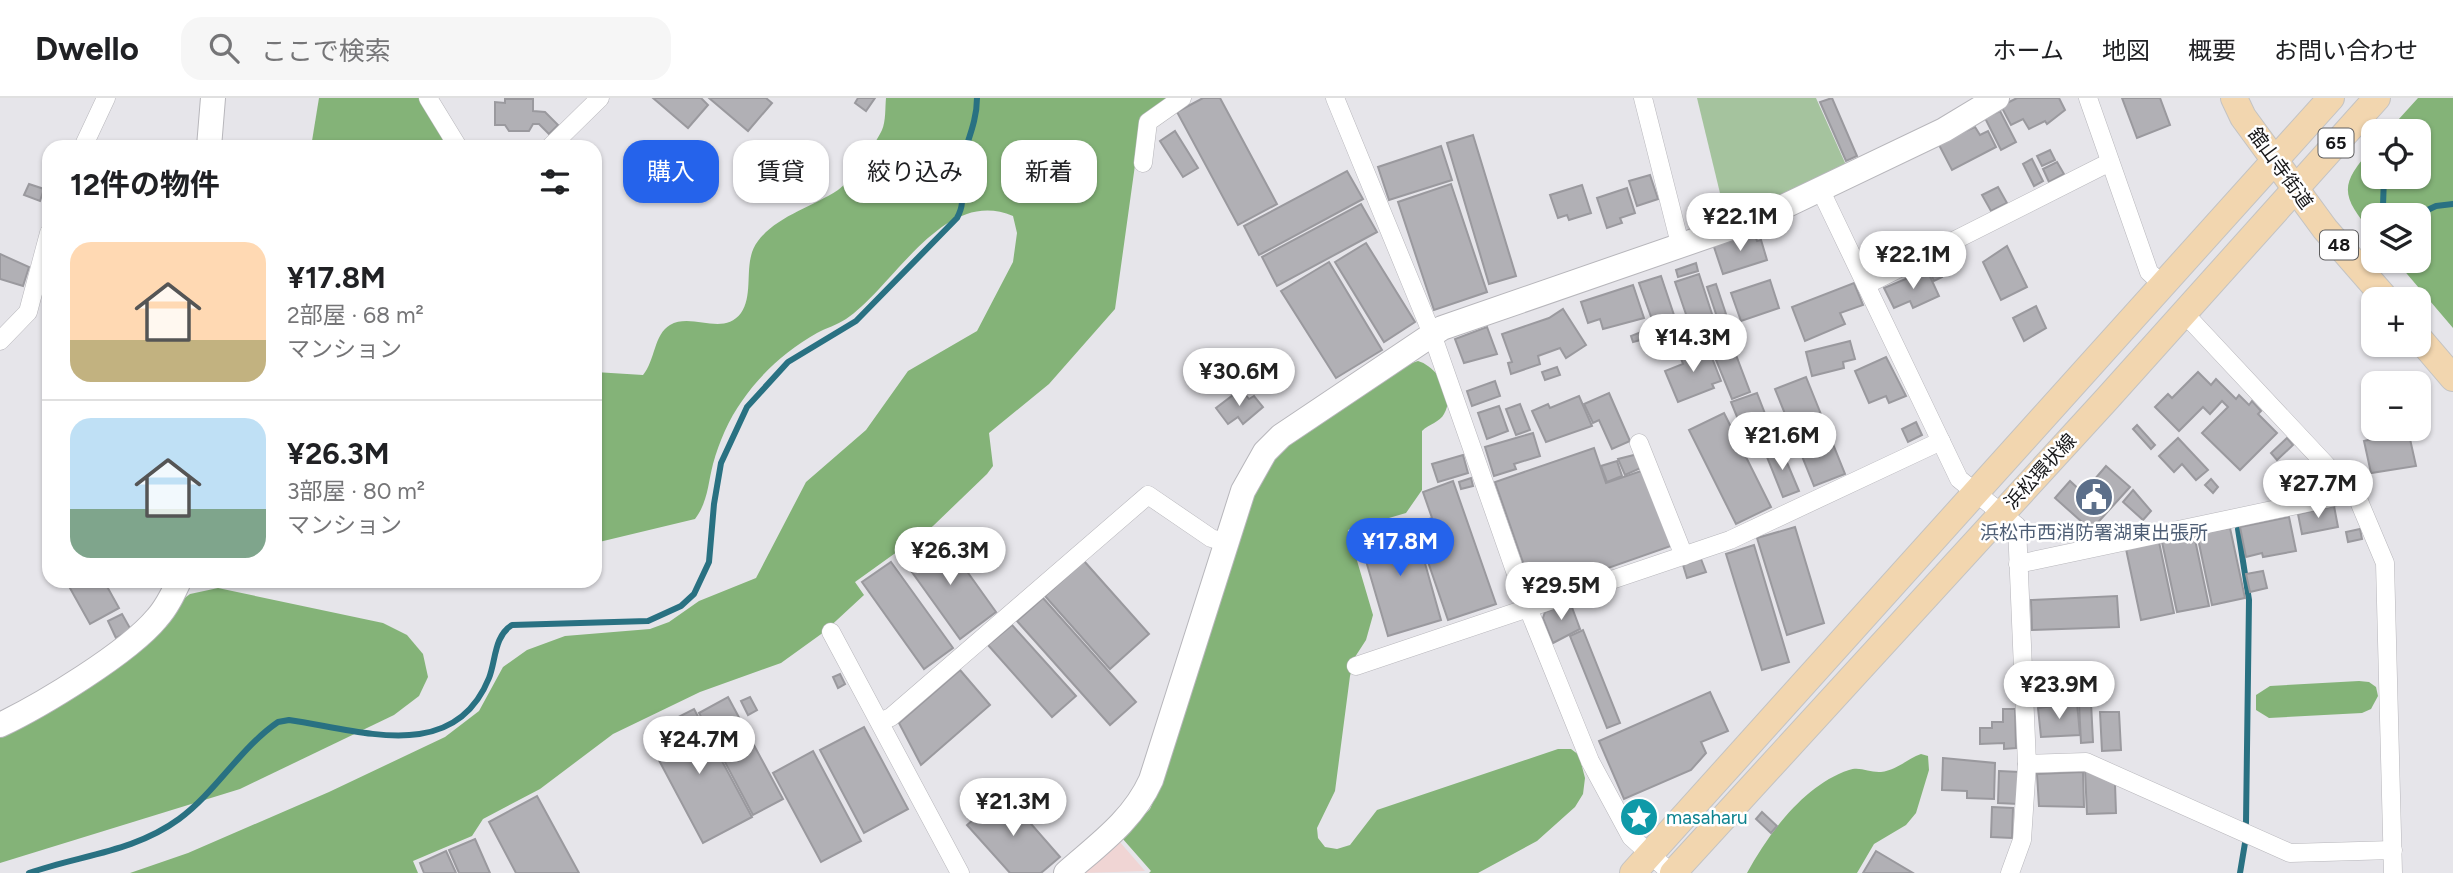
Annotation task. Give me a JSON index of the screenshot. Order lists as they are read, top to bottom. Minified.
{"streets":{"main road":["65","舘山寺街道","48","浜松環状線"]},"crossings":[["舘山寺街道","浜松環状線"]],"places":{"public building":["浜松市西消防署湖東出張所"],"place":["masaharu"]},"page":{"header":"Dwello","search":"ここで検索","nav":["ホーム","地図","概要","お問い合わせ"],"map_buttons":["+","−"],"chip":["購入","賃貸","絞り込み","新着"],"heading":"12件の物件","price":["¥22.1M","¥22.1M","¥14.3M","¥30.6M","¥21.6M","¥27.7M","¥17.8M","¥26.3M","¥29.5M","¥23.9M","¥24.7M","¥21.3M"],"list":[{"name":"¥17.8M","note":"2部屋 · 68 m² · マンション"},{"name":"¥26.3M","note":"3部屋 · 80 m² · マンション"}]}}
